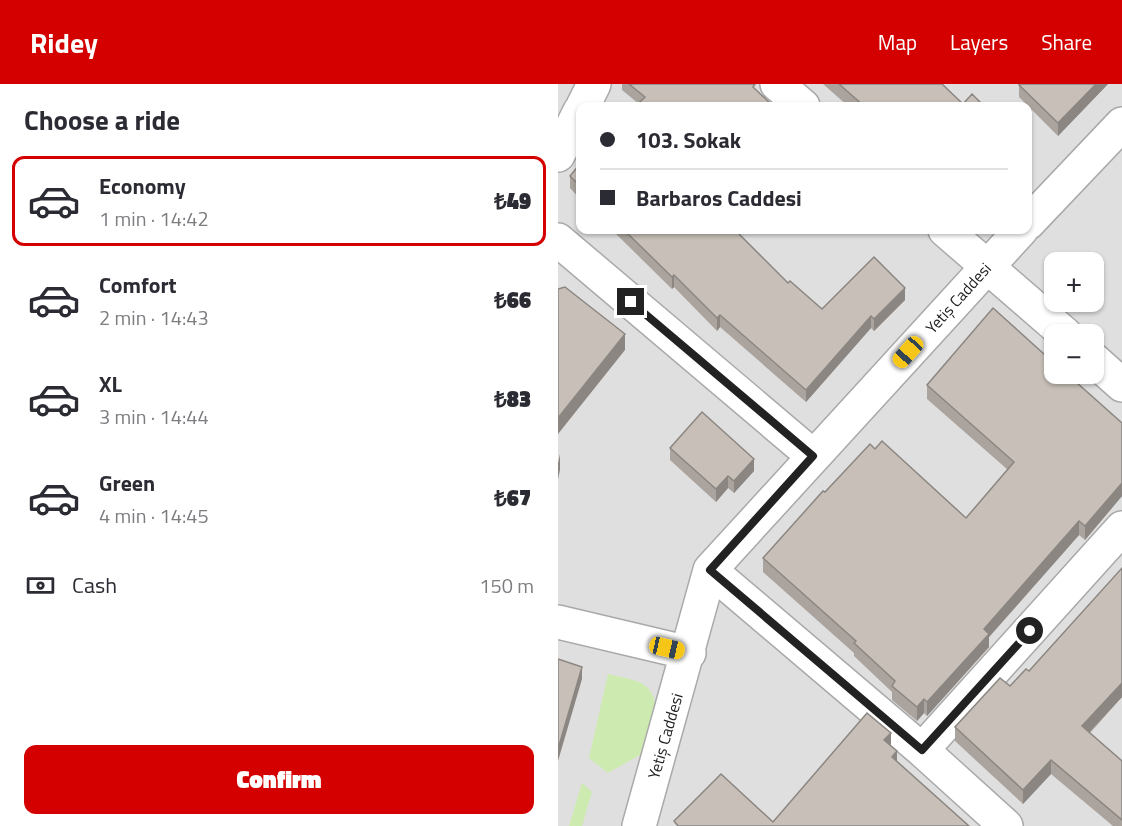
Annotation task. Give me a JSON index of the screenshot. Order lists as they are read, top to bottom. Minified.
{"streets":{"street":["Yetiş Caddesi"]},"page":{"header":"Ridey","nav":["Map","Layers","Share"],"heading":"Choose a ride","banner":["103. Sokak","Barbaros Caddesi"],"list":[{"name":"Economy","note":"1 min · 14:42","value":"₺49"},{"name":"Comfort","note":"2 min · 14:43","value":"₺66"},{"name":"XL","note":"3 min · 14:44","value":"₺83"},{"name":"Green","note":"4 min · 14:45","value":"₺67"}],"map_buttons":["+","−"],"pay":["Cash","150 m"],"buttons":"Confirm"}}
